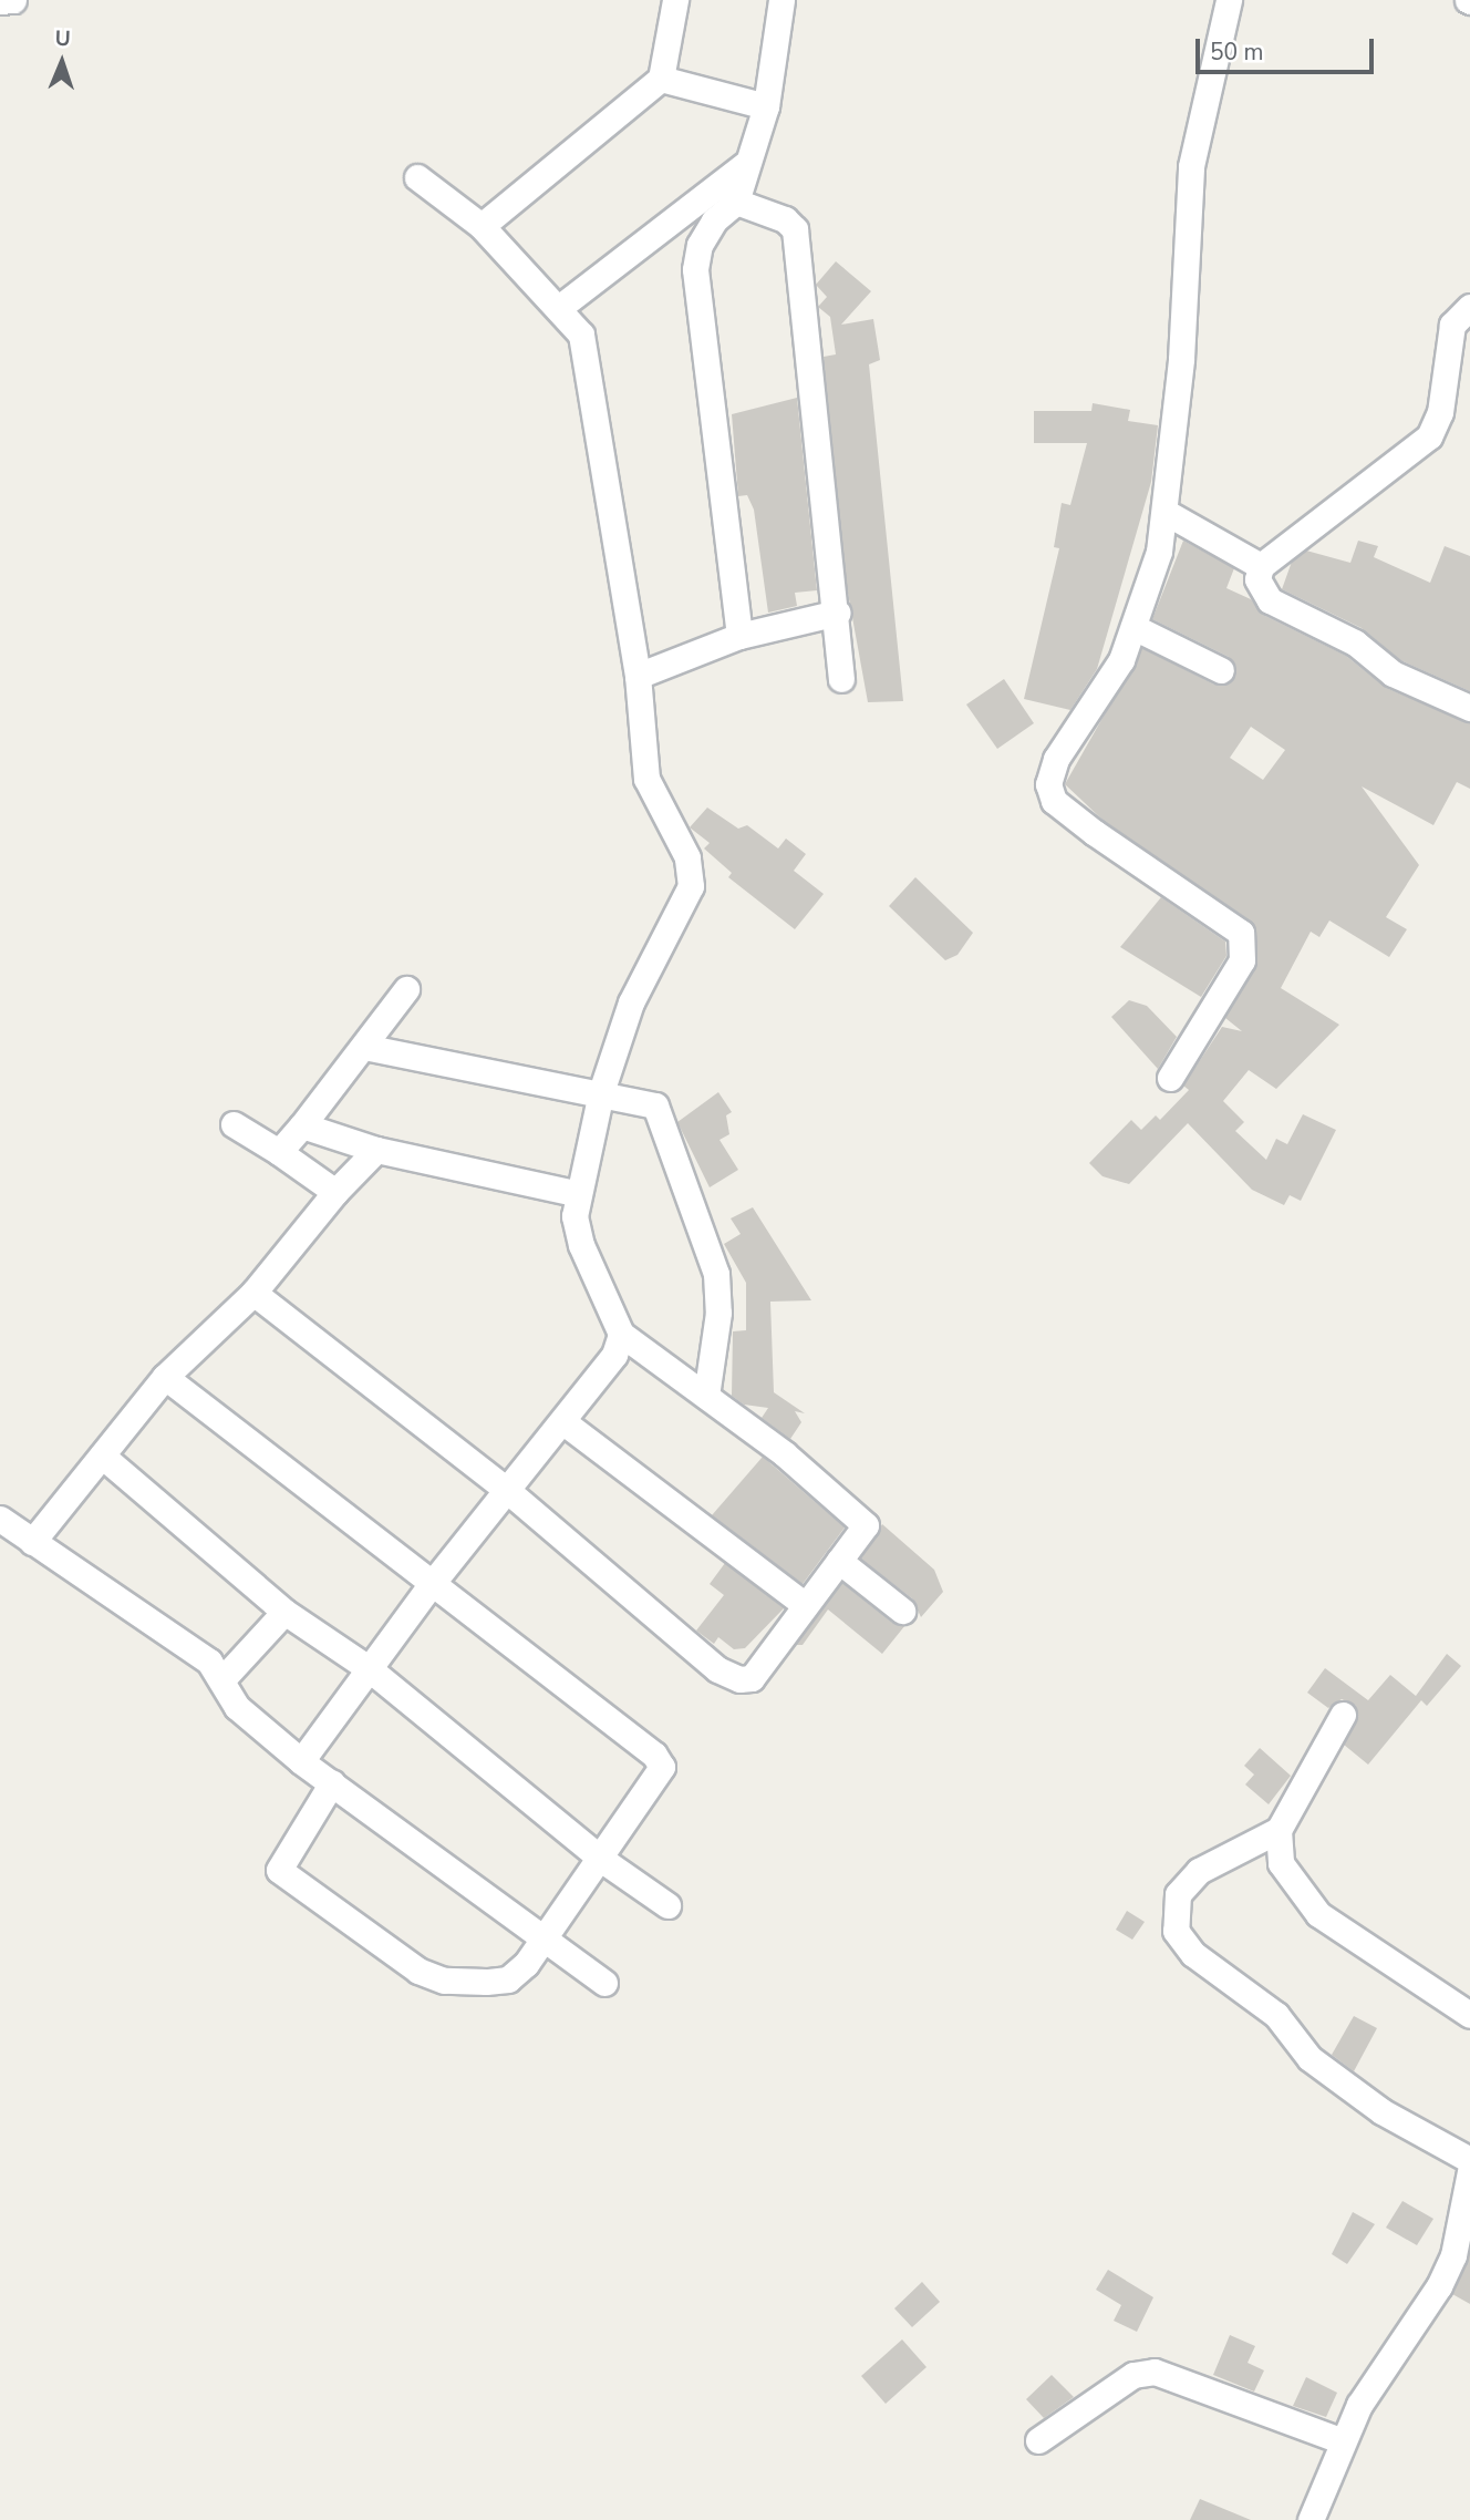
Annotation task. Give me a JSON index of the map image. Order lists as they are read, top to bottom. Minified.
{"scale_bar":"50 m","north":"top"}
